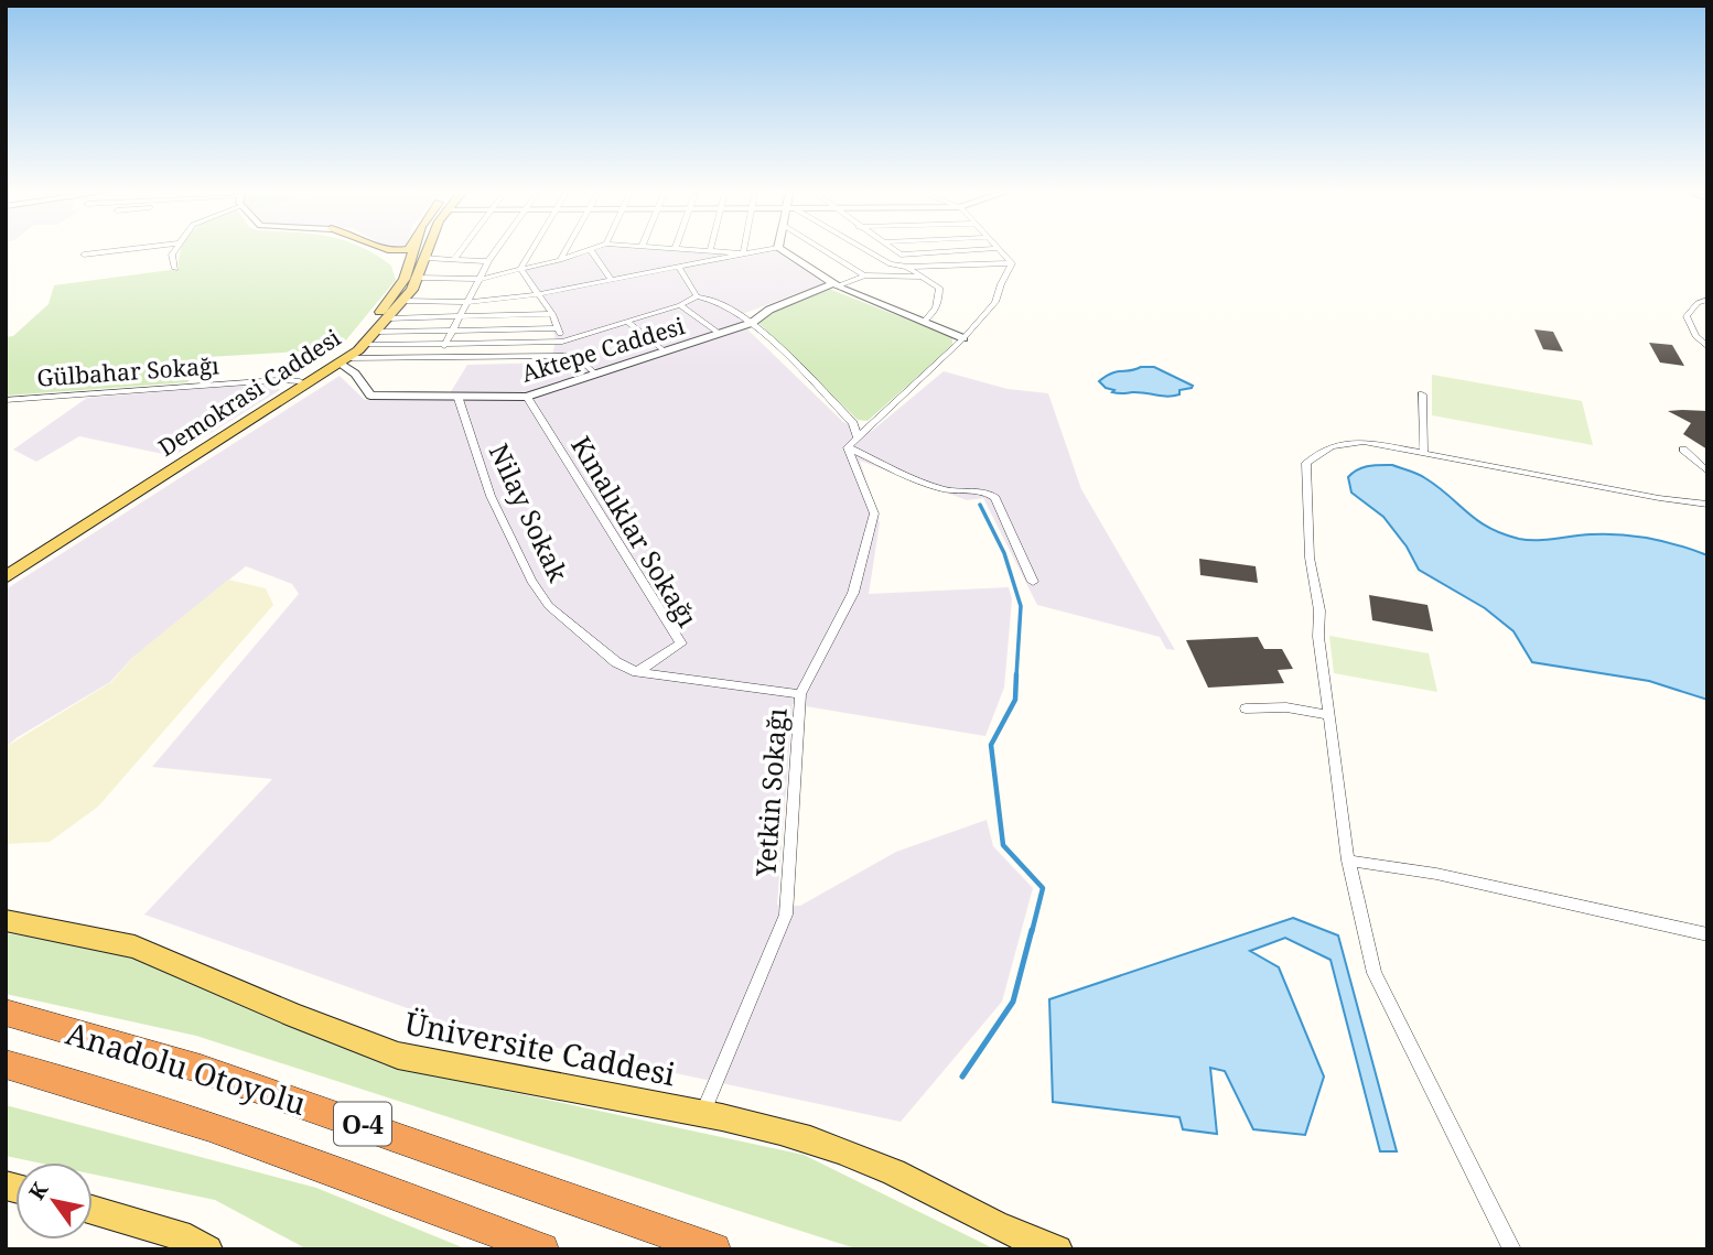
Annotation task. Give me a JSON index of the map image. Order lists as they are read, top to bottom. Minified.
{"streets":{"highway":["Anadolu Otoyolu","O-4"],"main road":["Demokrasi Caddesi","Üniversite Caddesi"],"street":["Aktepe Caddesi","Gülbahar Sokağı","Nilay Sokak","Kınalıklar Sokağı","Yetkin Sokağı"]},"crossings":[["Aktepe Caddesi","Demokrasi Caddesi"],["Aktepe Caddesi","Nilay Sokak"],["Aktepe Caddesi","Kınalıklar Sokağı"],["Gülbahar Sokağı","Demokrasi Caddesi"],["Nilay Sokak","Kınalıklar Sokağı"],["Nilay Sokak","Yetkin Sokağı"],["Yetkin Sokağı","Üniversite Caddesi"]],"north":"top left"}
